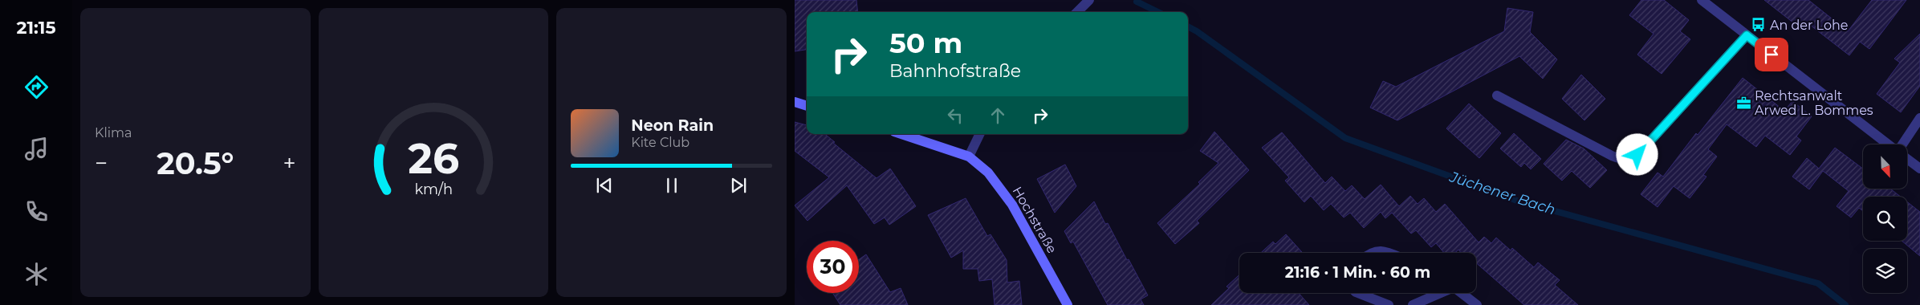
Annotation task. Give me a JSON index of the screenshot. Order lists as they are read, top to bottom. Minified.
{"streets":{"street":["Hochstraße"]},"water":["Jüchener Bach"],"places":{"bus stop":["An der Lohe"],"office":["Rechtsanwalt Arwed L. Bommes"]},"north":"bottom right","page":{"tabs":"21:15","tile":"Klima","turn":["50 m","Bahnhofstraße"],"song":["Neon Rain","Kite Club"],"heat":["−","20.5°","+"],"limit":"30","trip":"21:16 · 1 Min. · 60 m","gauge":["26","km/h"]}}
